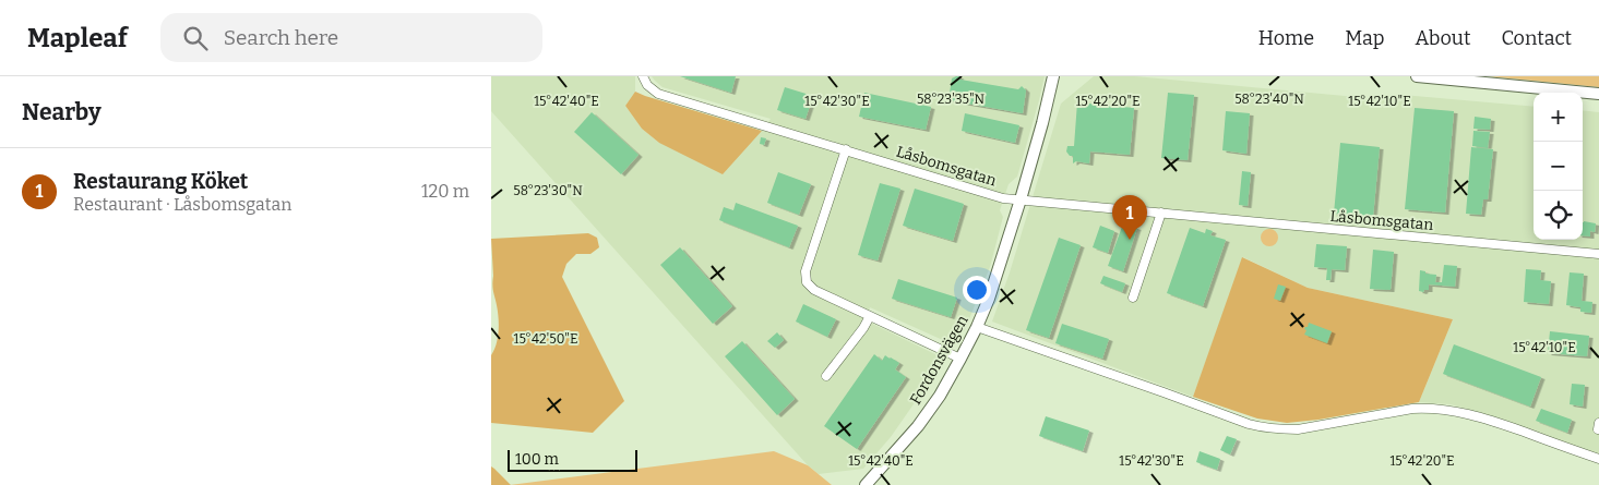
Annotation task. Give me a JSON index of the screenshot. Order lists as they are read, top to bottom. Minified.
{"streets":{"street":["Låsbomsgatan","Fordonsvägen"]},"crossings":[["Låsbomsgatan","Fordonsvägen"]],"scale_bar":"100 m","page":{"header":"Mapleaf","search":"Search here","nav":["Home","Map","About","Contact"],"heading":"Nearby","map_buttons":["+","−"],"list":[{"mark":"1","name":"Restaurang Köket","note":"Restaurant · Låsbomsgatan","value":"120 m"}],"pins":"1","scale":"100 m"},"coordinates":["58°23'35\"N","58°23'40\"N","15°42'40\"E","15°42'30\"E","15°42'20\"E","15°42'10\"E","58°23'30\"N","15°42'50\"E"]}
